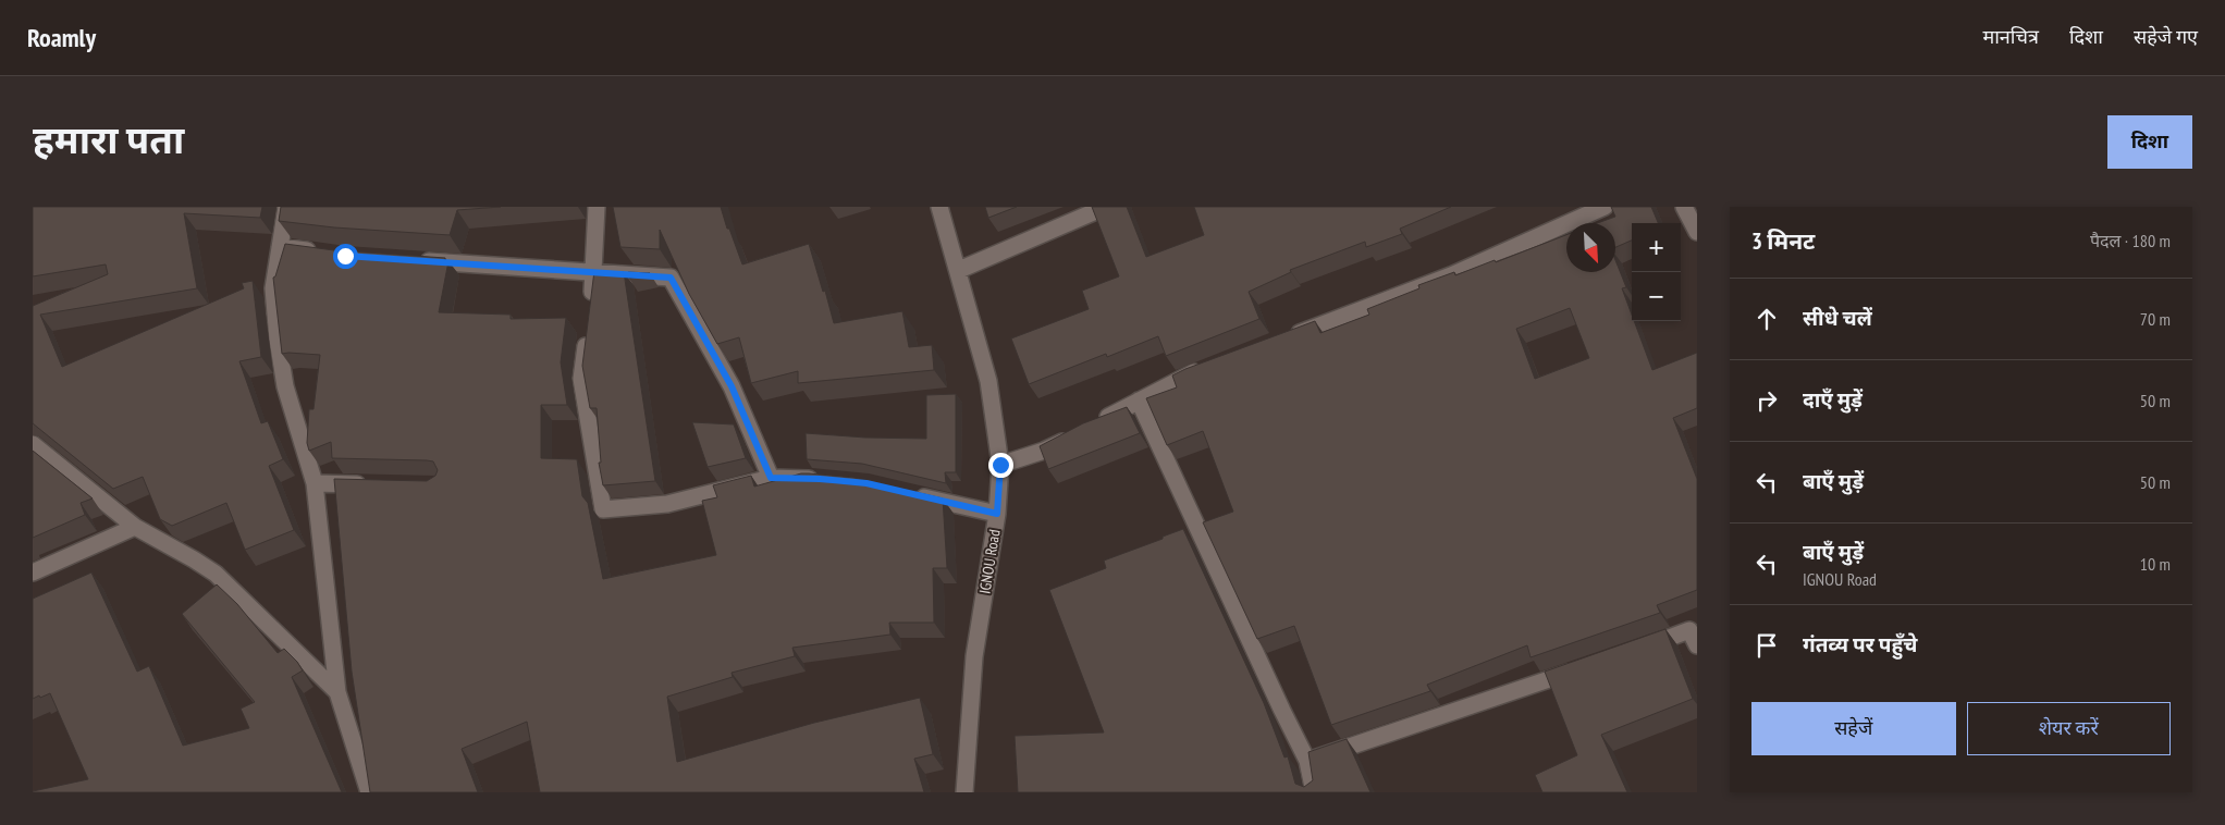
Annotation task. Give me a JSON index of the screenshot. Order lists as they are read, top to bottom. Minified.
{"streets":{"street":["IGNOU Road"]},"north":"bottom right","page":{"header":"Roamly","nav":["मानचित्र","दिशा","सहेजे गए"],"title":"हमारा पता","buttons":["दिशा",["सहेजें","शेयर करें"]],"heading":["3 मिनट","पैदल · 180 m"],"map_buttons":["+","−"],"list":[["सीधे चलें","70 m"],["दाएँ मुड़ें","50 m"],["बाएँ मुड़ें","50 m"],["बाएँ मुड़ें","IGNOU Road","10 m"],"गंतव्य पर पहुँचे"]}}
